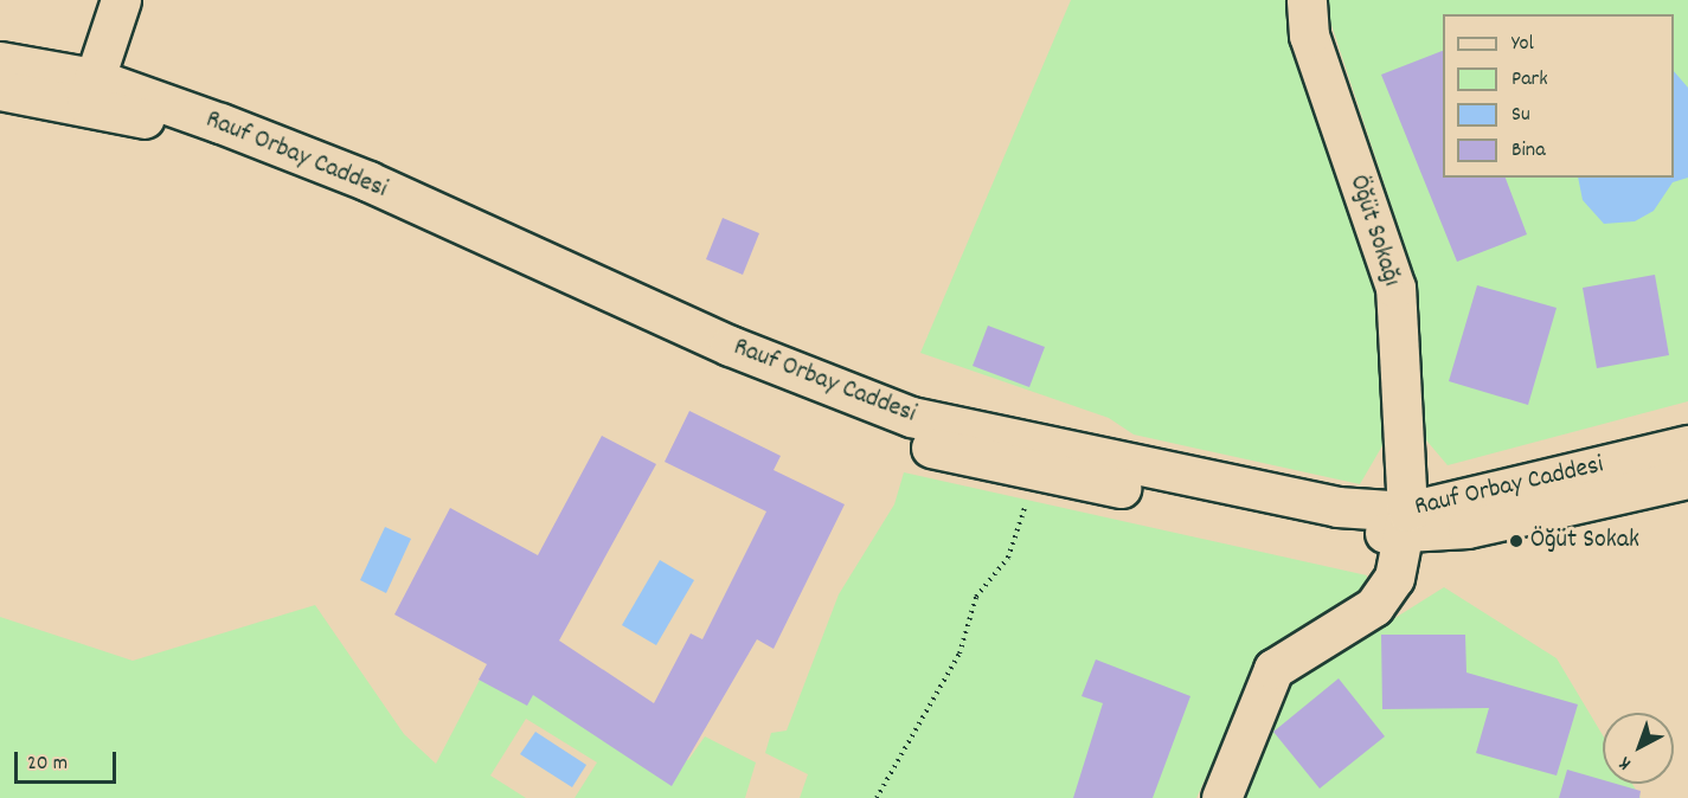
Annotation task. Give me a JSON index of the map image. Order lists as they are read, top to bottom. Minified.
{"streets":{"street":["Rauf Orbay Caddesi","Öğüt Sokağı"]},"crossings":[["Rauf Orbay Caddesi","Öğüt Sokağı"]],"places":["Öğüt Sokak"],"legend":["Yol","Park","Su","Bina"],"scale_bar":"20 m","north":"bottom left"}
